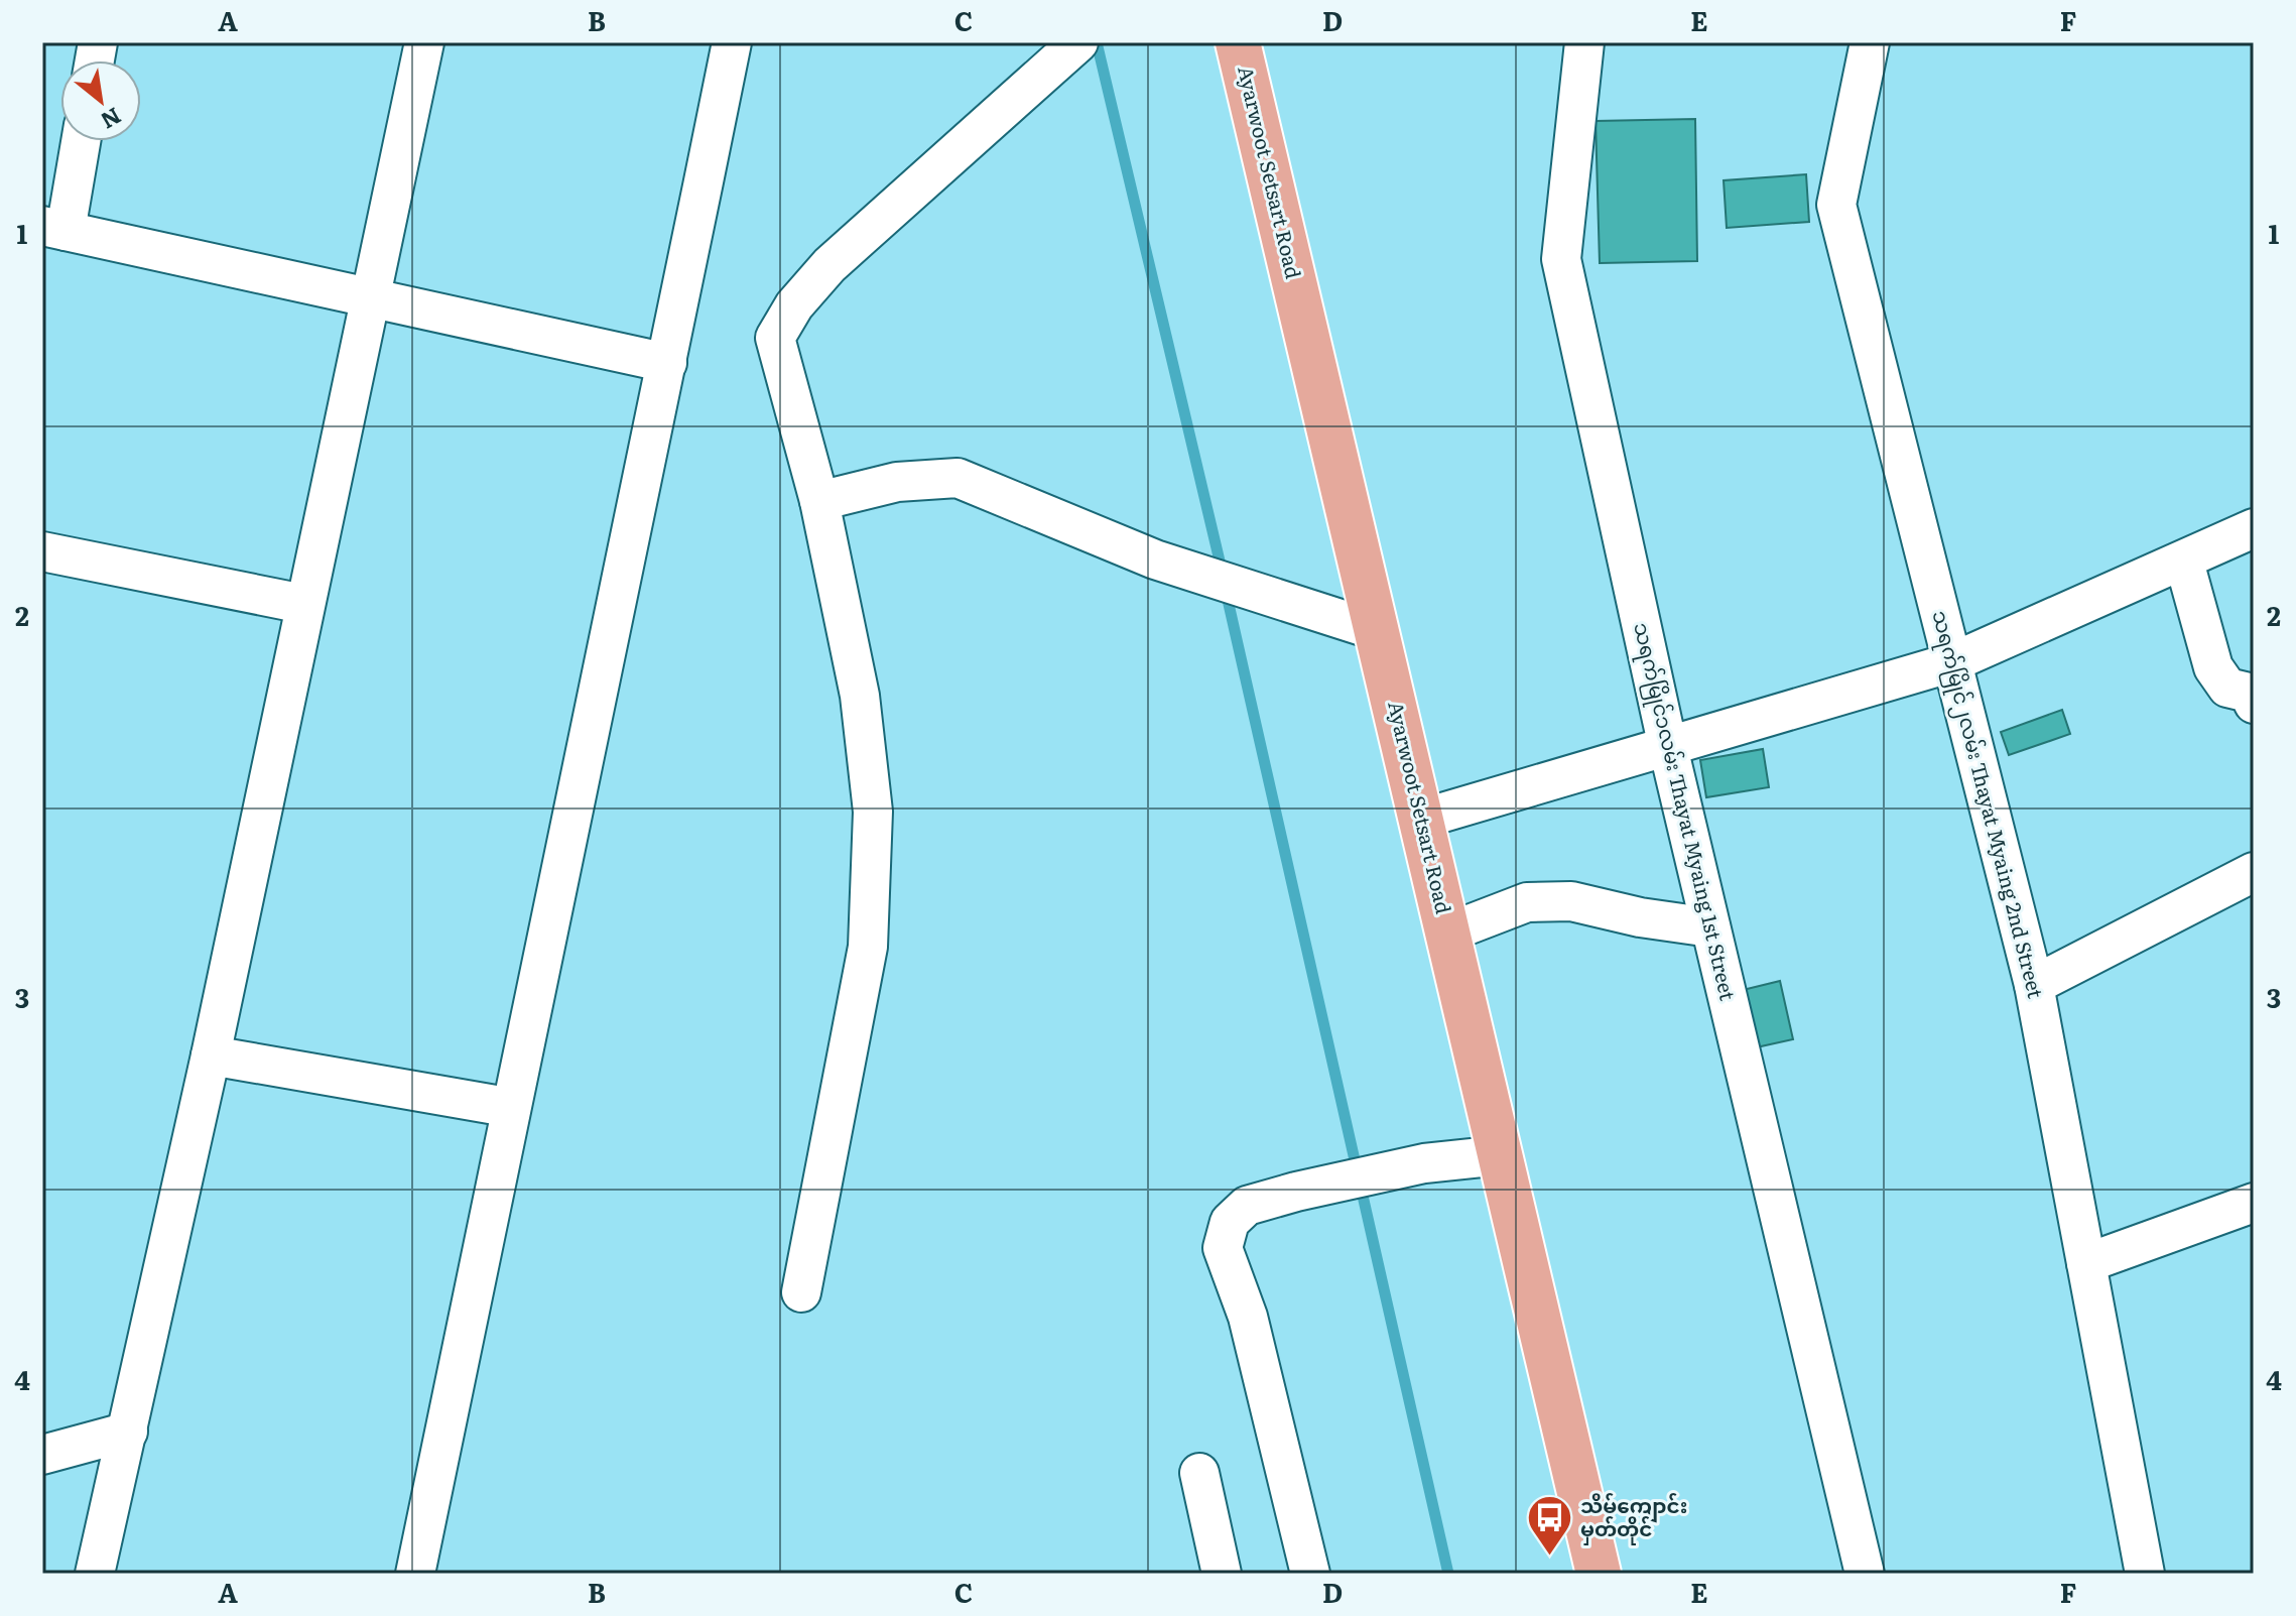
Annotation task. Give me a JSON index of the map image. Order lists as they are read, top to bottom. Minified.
{"streets":{"main road":["Ayarwoot Setsart Road"],"street":["သရက်မြိုင်၂လမ်း Thayat Myaing 2nd Street","သရက်မြိုင်၁လမ်း Thayat Myaing 1st Street"]},"places":{"bus stop":["သိမ်ကျောင်း မှတ်တိုင်"]},"north":"bottom right","grid":{"columns":["A","B","C","D","E","F"],"rows":["1","2","3","4"]}}
